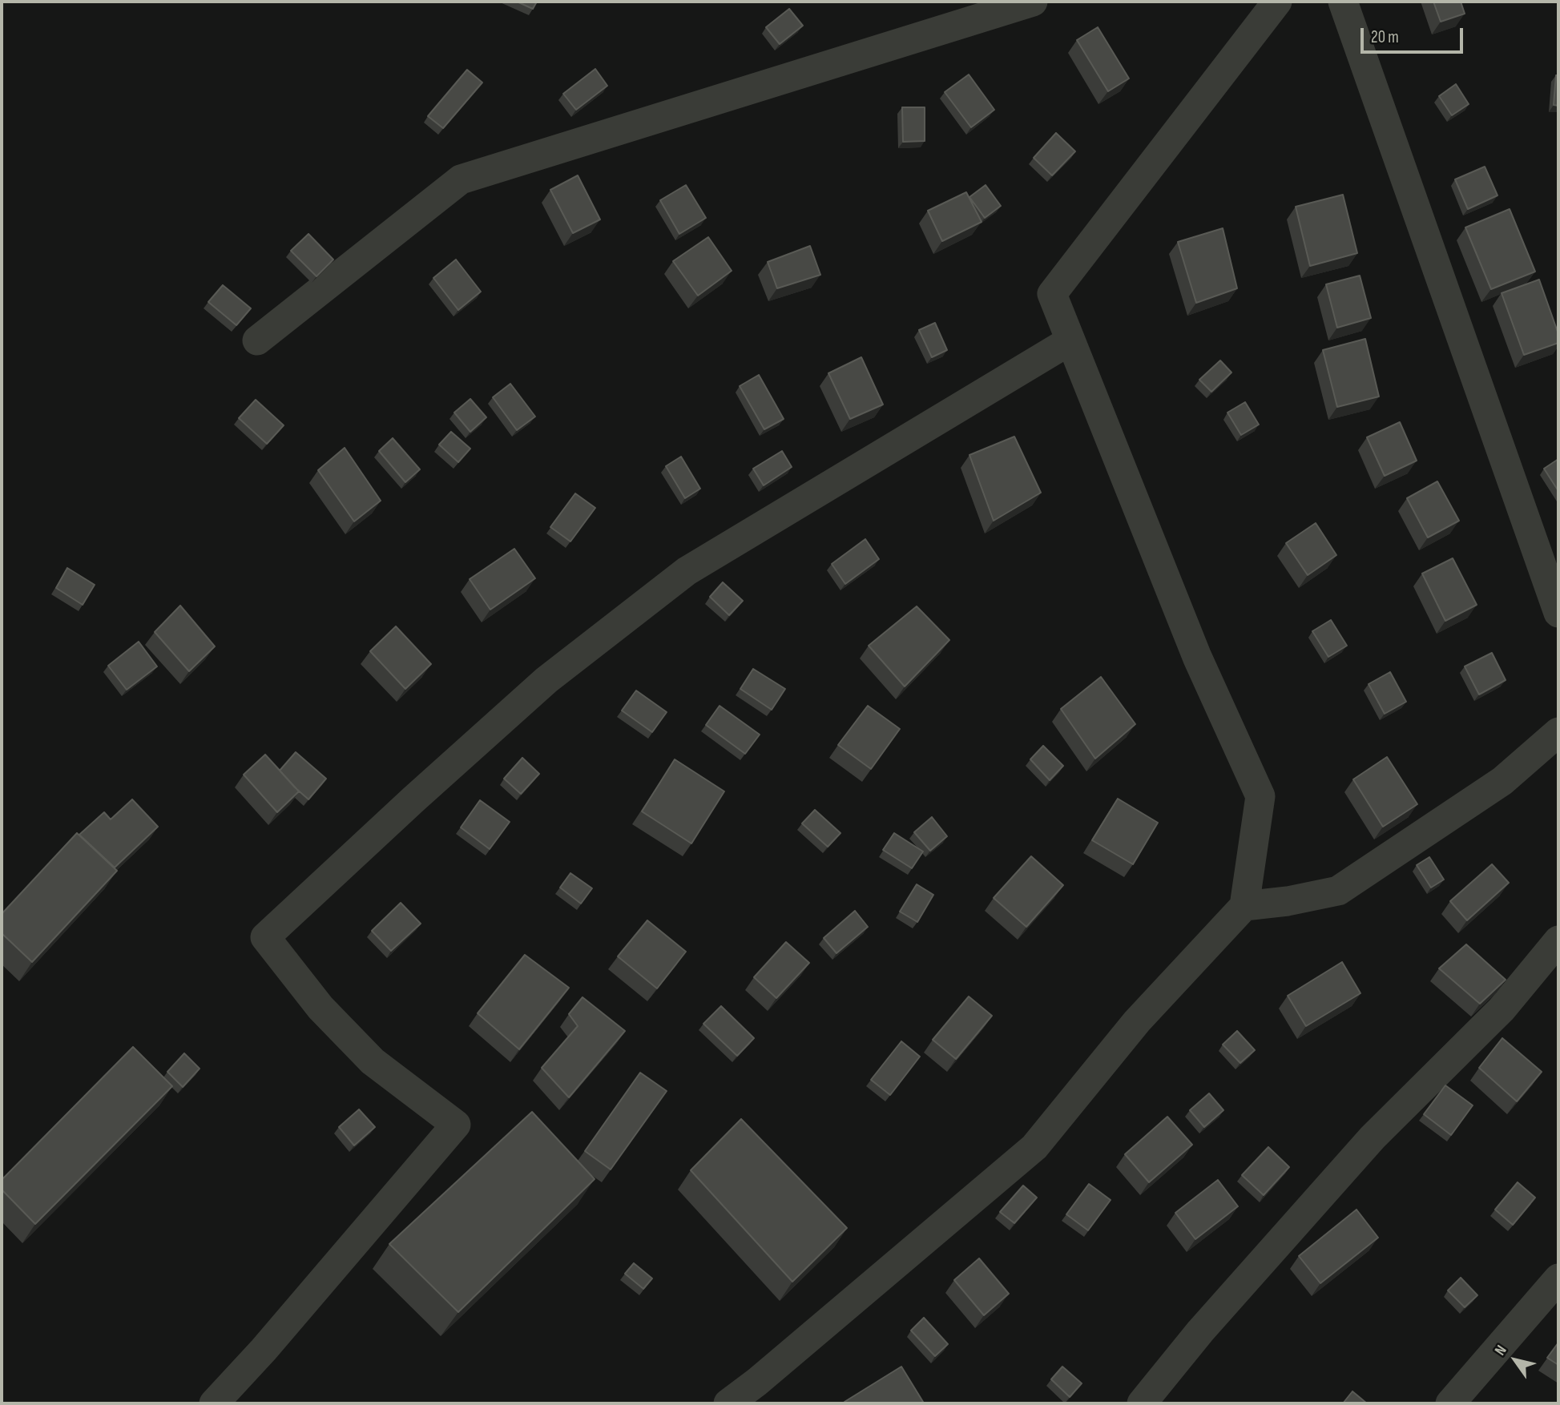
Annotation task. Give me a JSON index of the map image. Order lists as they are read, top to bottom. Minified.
{"scale_bar":"20 m","north":"top left"}
